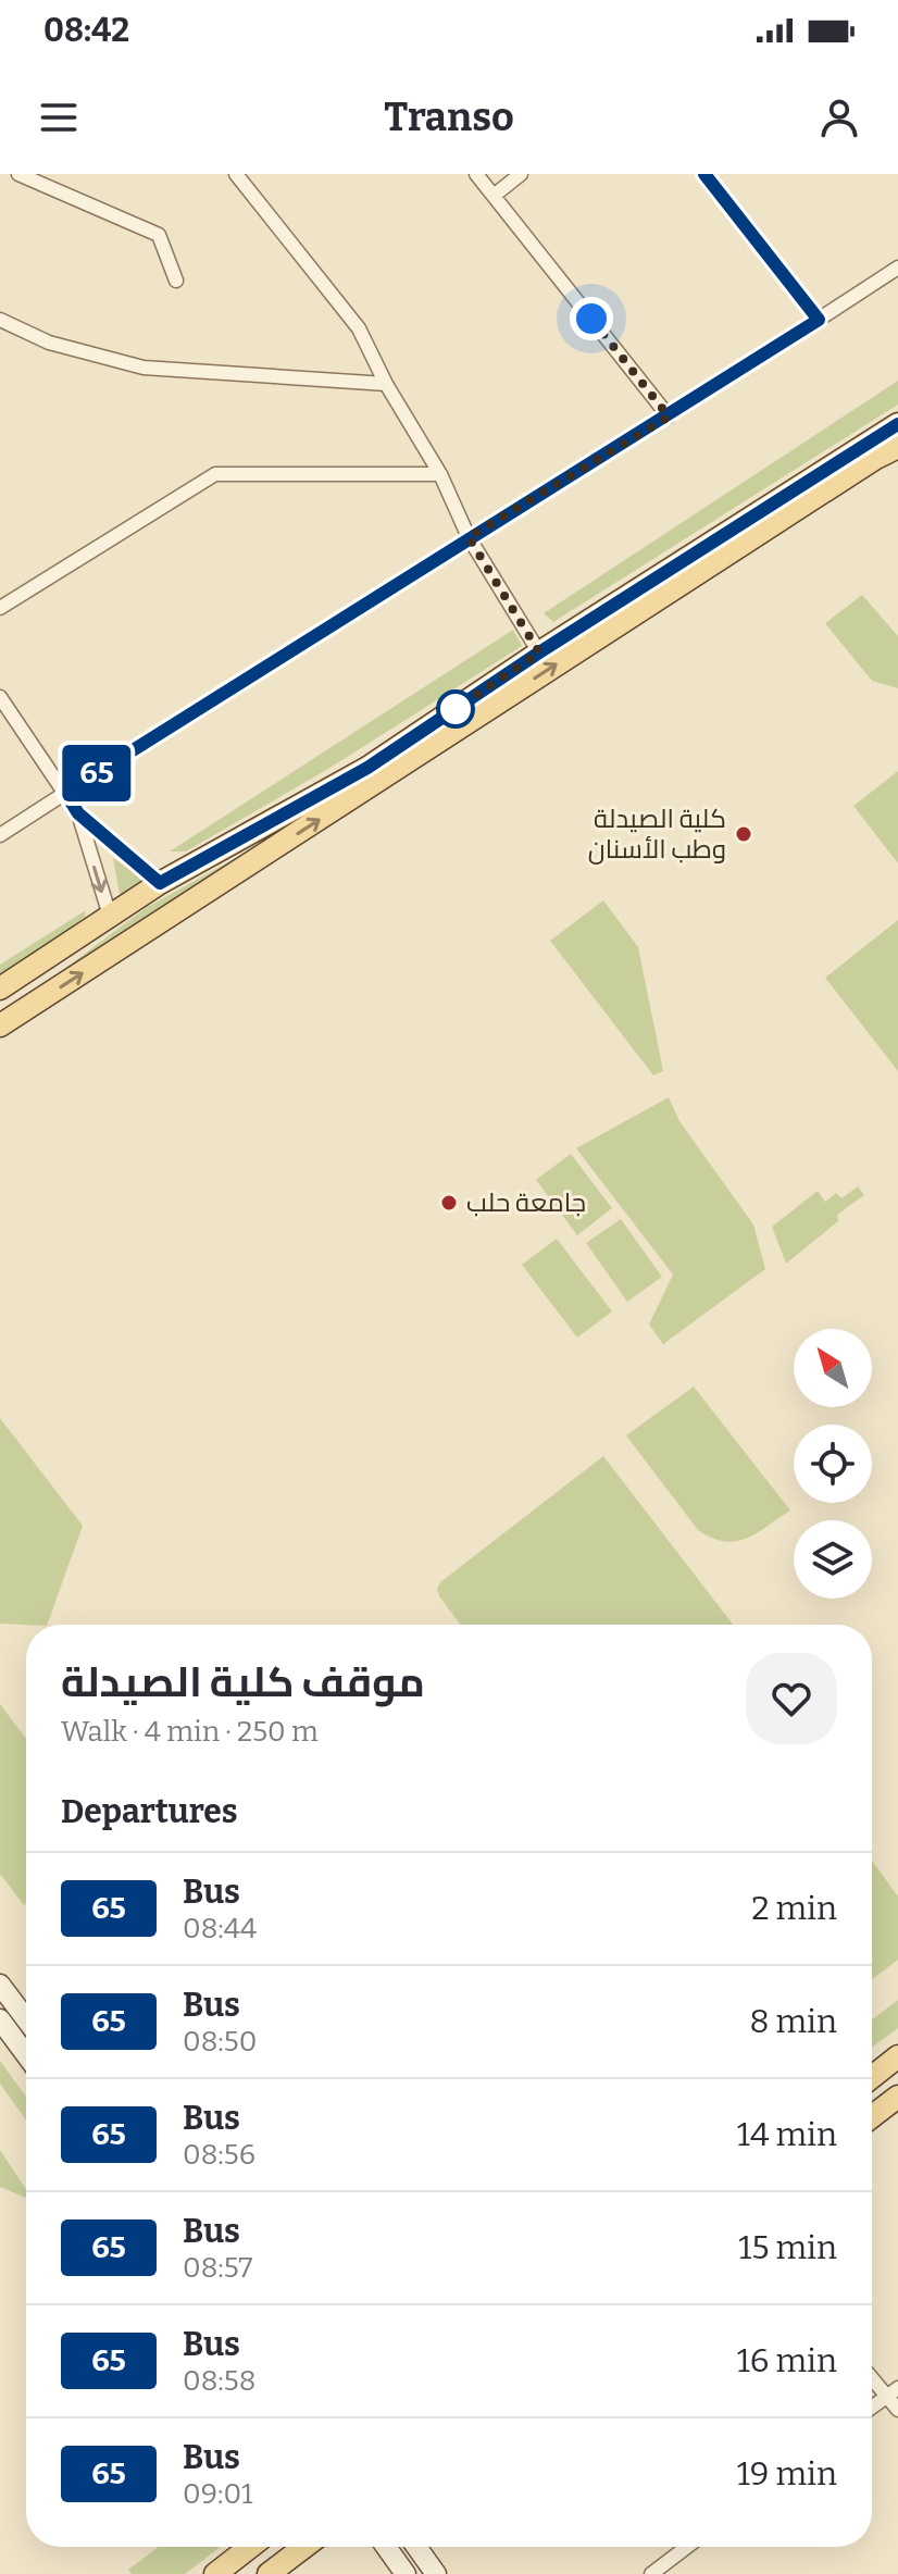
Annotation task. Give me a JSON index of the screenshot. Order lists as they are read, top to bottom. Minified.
{"places":["كلية الصيدلة وطب الأسنان","جامعة حلب"],"lines":["bus line 65"],"north":"top left","page":{"status":"08:42","header":"Transo","on_map":"65","heading":[["موقف كلية الصيدلة","Walk · 4 min · 250 m"],"Departures"],"list":[{"mark":"65","name":"Bus","note":"08:44","value":"2 min"},{"mark":"65","name":"Bus","note":"08:50","value":"8 min"},{"mark":"65","name":"Bus","note":"08:56","value":"14 min"},{"mark":"65","name":"Bus","note":"08:57","value":"15 min"},{"mark":"65","name":"Bus","note":"08:58","value":"16 min"},{"mark":"65","name":"Bus","note":"09:01","value":"19 min"}]}}
